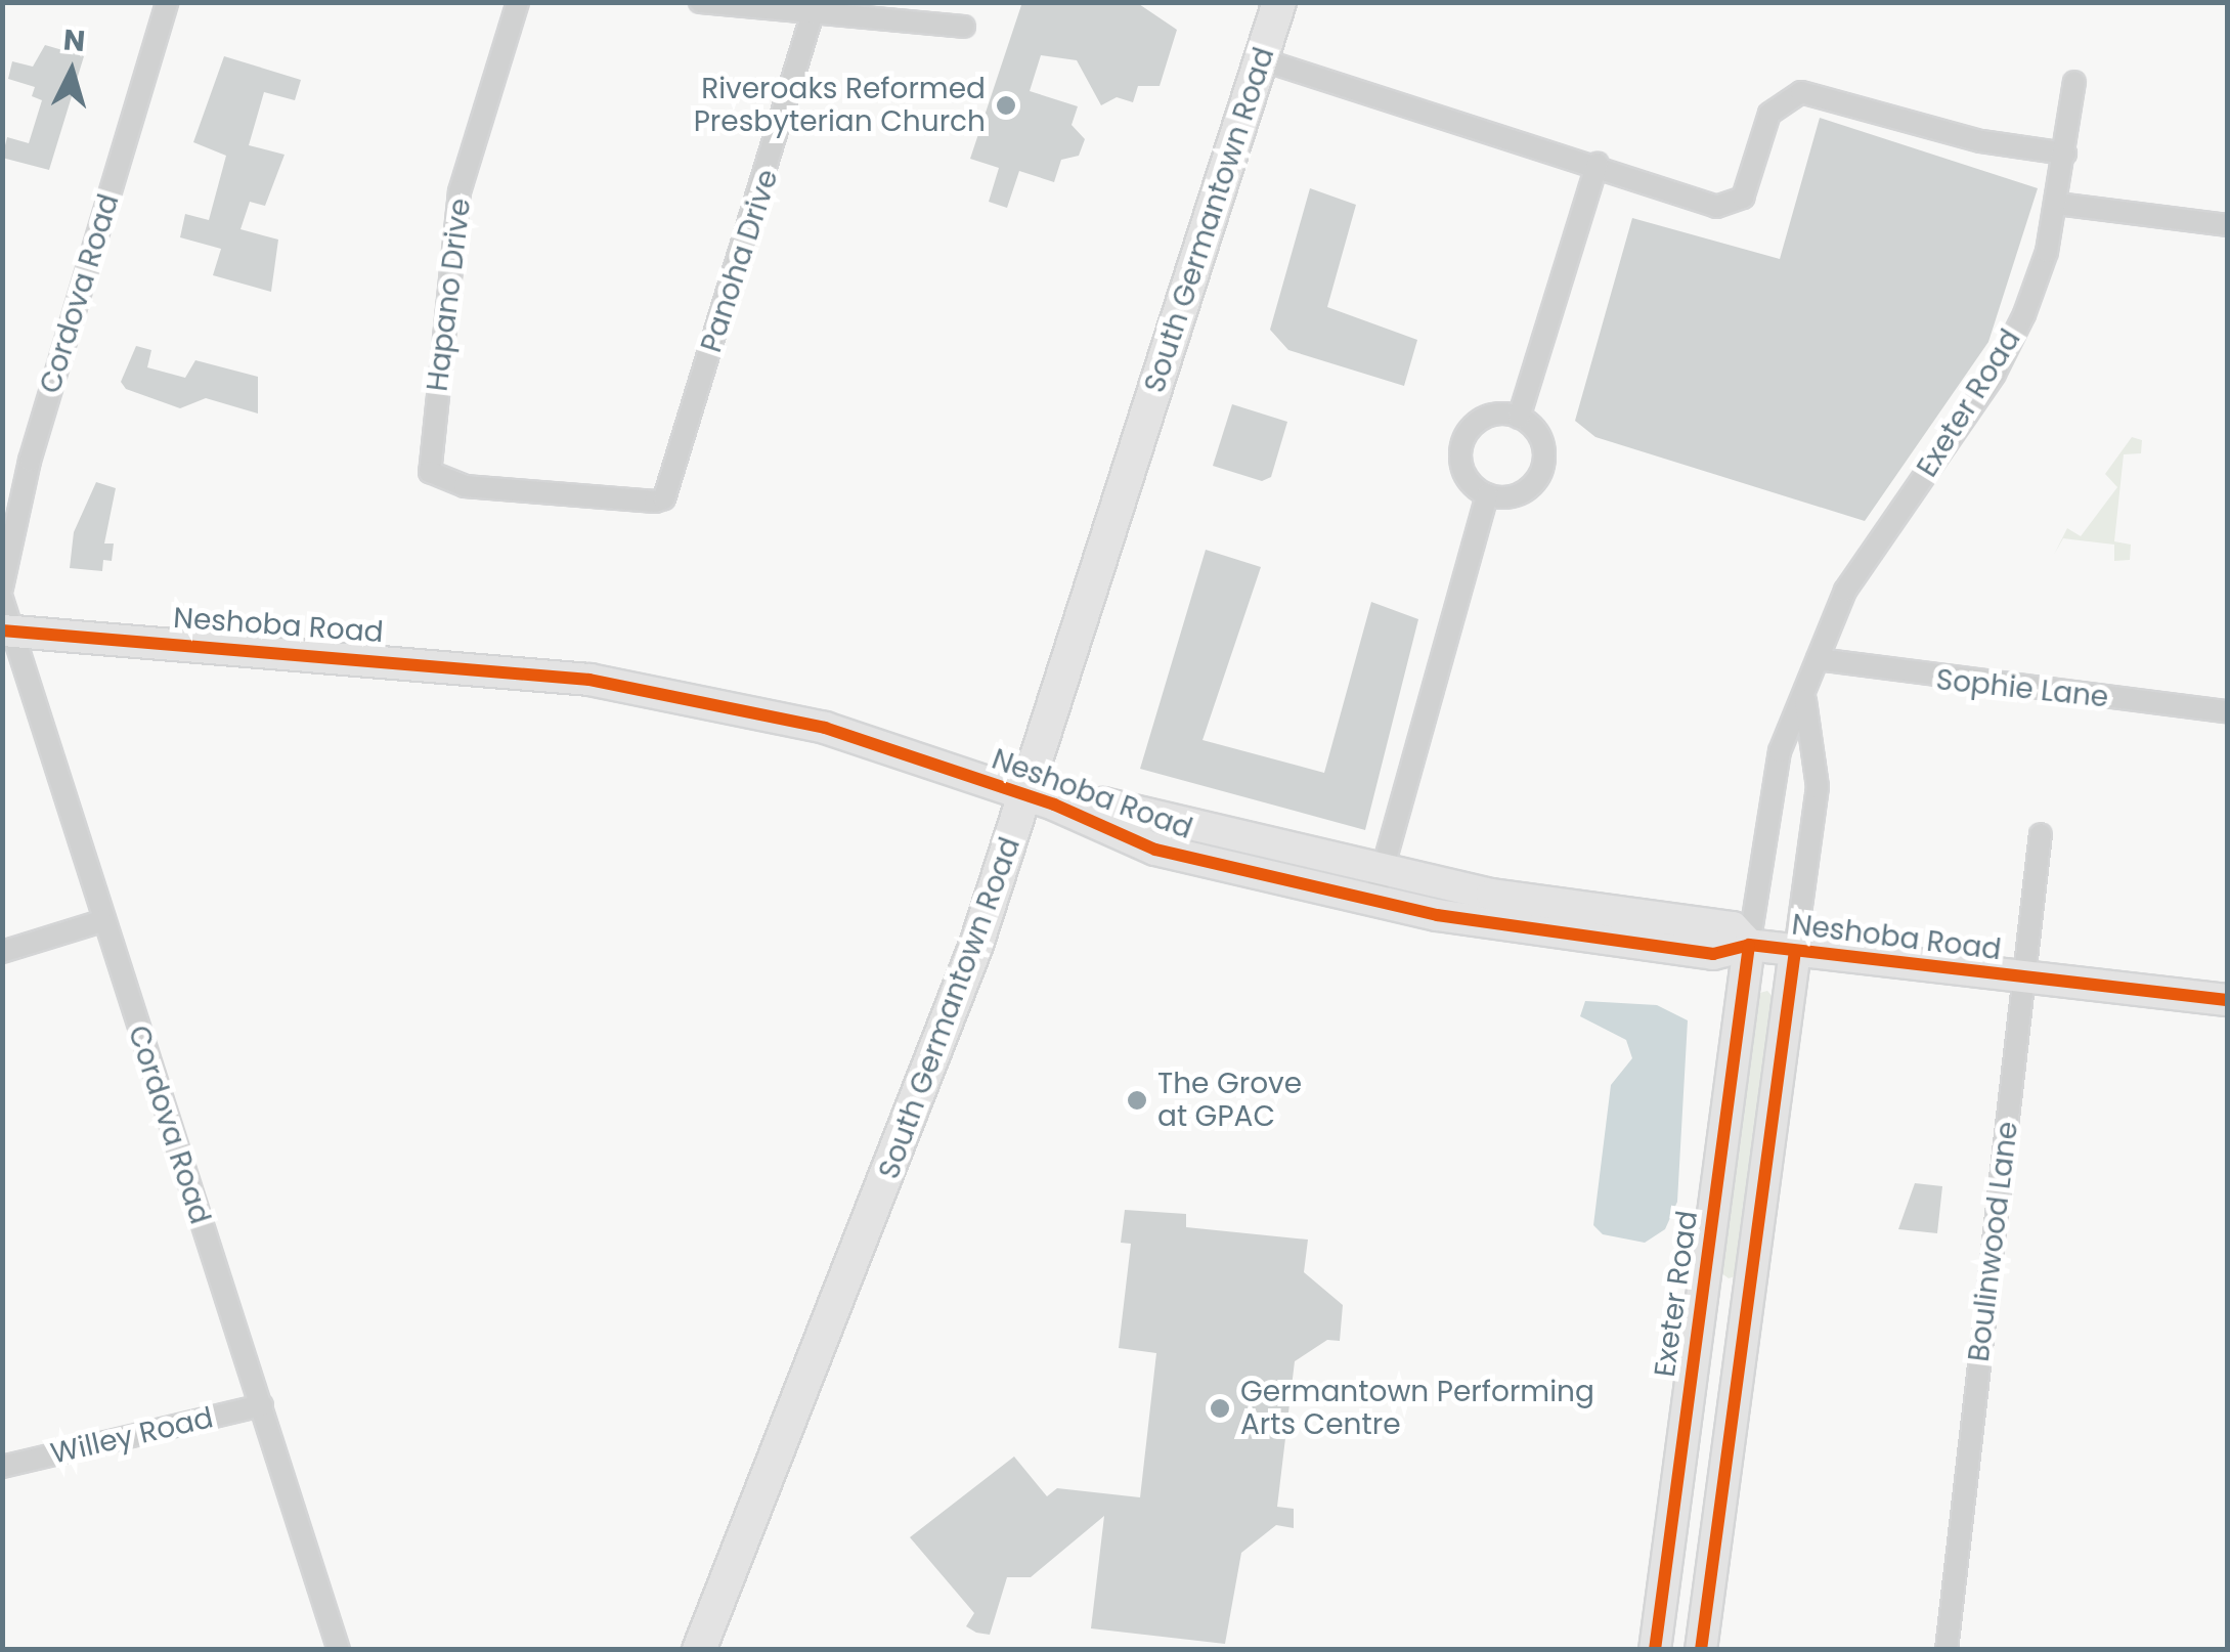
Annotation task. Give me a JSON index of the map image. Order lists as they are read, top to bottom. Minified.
{"streets":{"main road":["South Germantown Road"],"street":["Panoha Drive","Cordova Road","Hapano Drive","Exeter Road","Neshoba Road","Sophie Lane","Boulinwood Lane","Willey Road"]},"crossings":[["South Germantown Road","Neshoba Road"],["Panoha Drive","Hapano Drive"],["Cordova Road","Neshoba Road"],["Cordova Road","Willey Road"],["Exeter Road","Neshoba Road"],["Exeter Road","Sophie Lane"],["Neshoba Road","Boulinwood Lane"]],"places":["Riveroaks Reformed Presbyterian Church","The Grove at GPAC","Germantown Performing Arts Centre"],"north":"top"}
